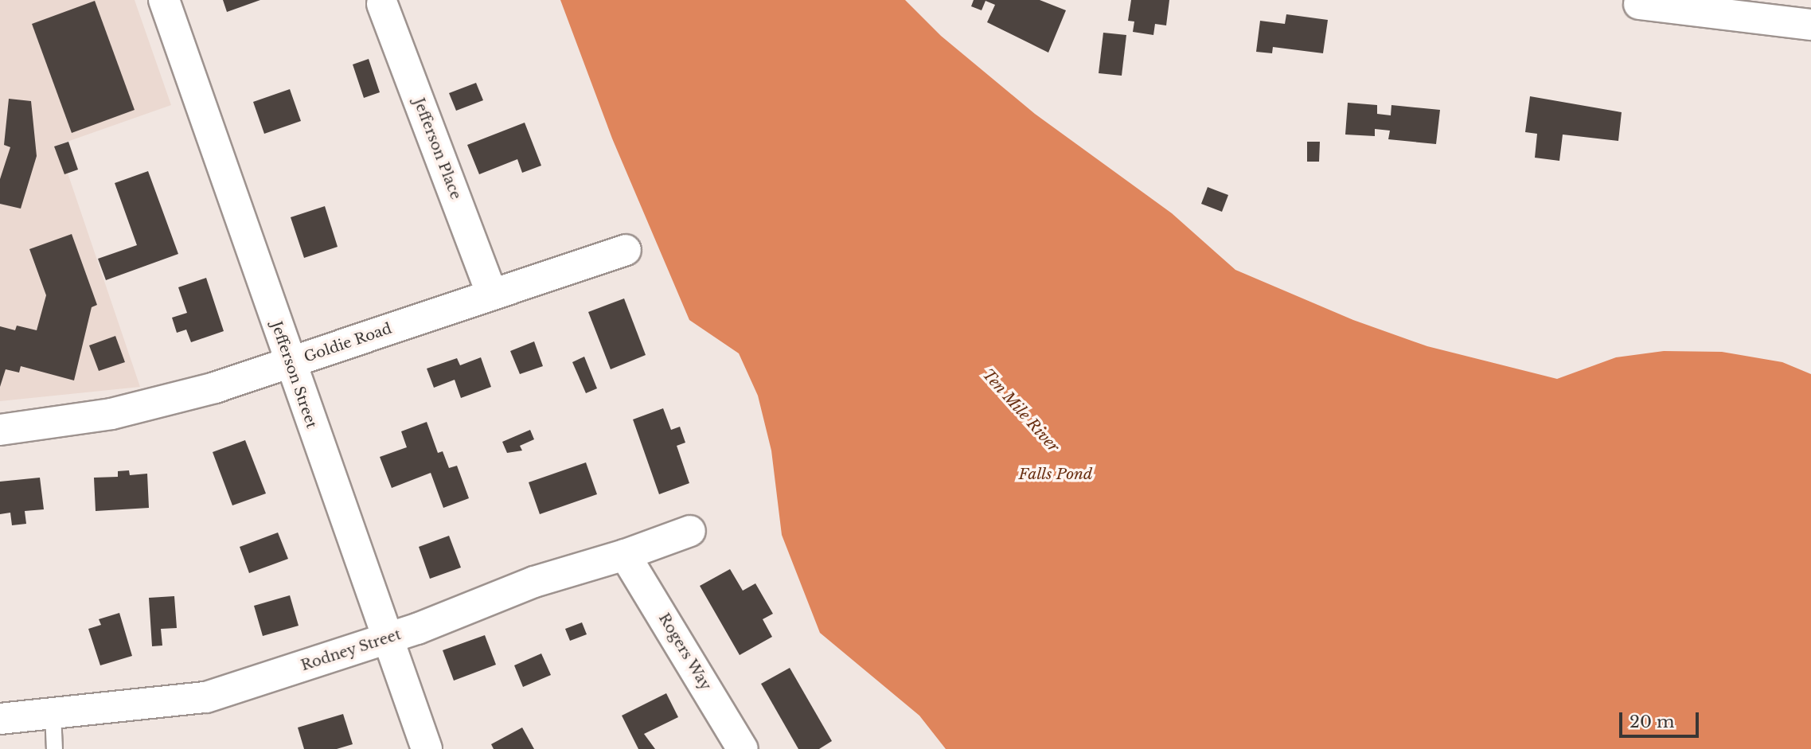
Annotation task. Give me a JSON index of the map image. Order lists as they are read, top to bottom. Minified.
{"streets":{"street":["Jefferson Place","Goldie Road","Jefferson Street","Rodney Street","Rogers Way"]},"crossings":[["Jefferson Place","Goldie Road"],["Goldie Road","Jefferson Street"],["Jefferson Street","Rodney Street"],["Rodney Street","Rogers Way"]],"water":["Ten Mile River","Falls Pond"],"scale_bar":"20 m"}
